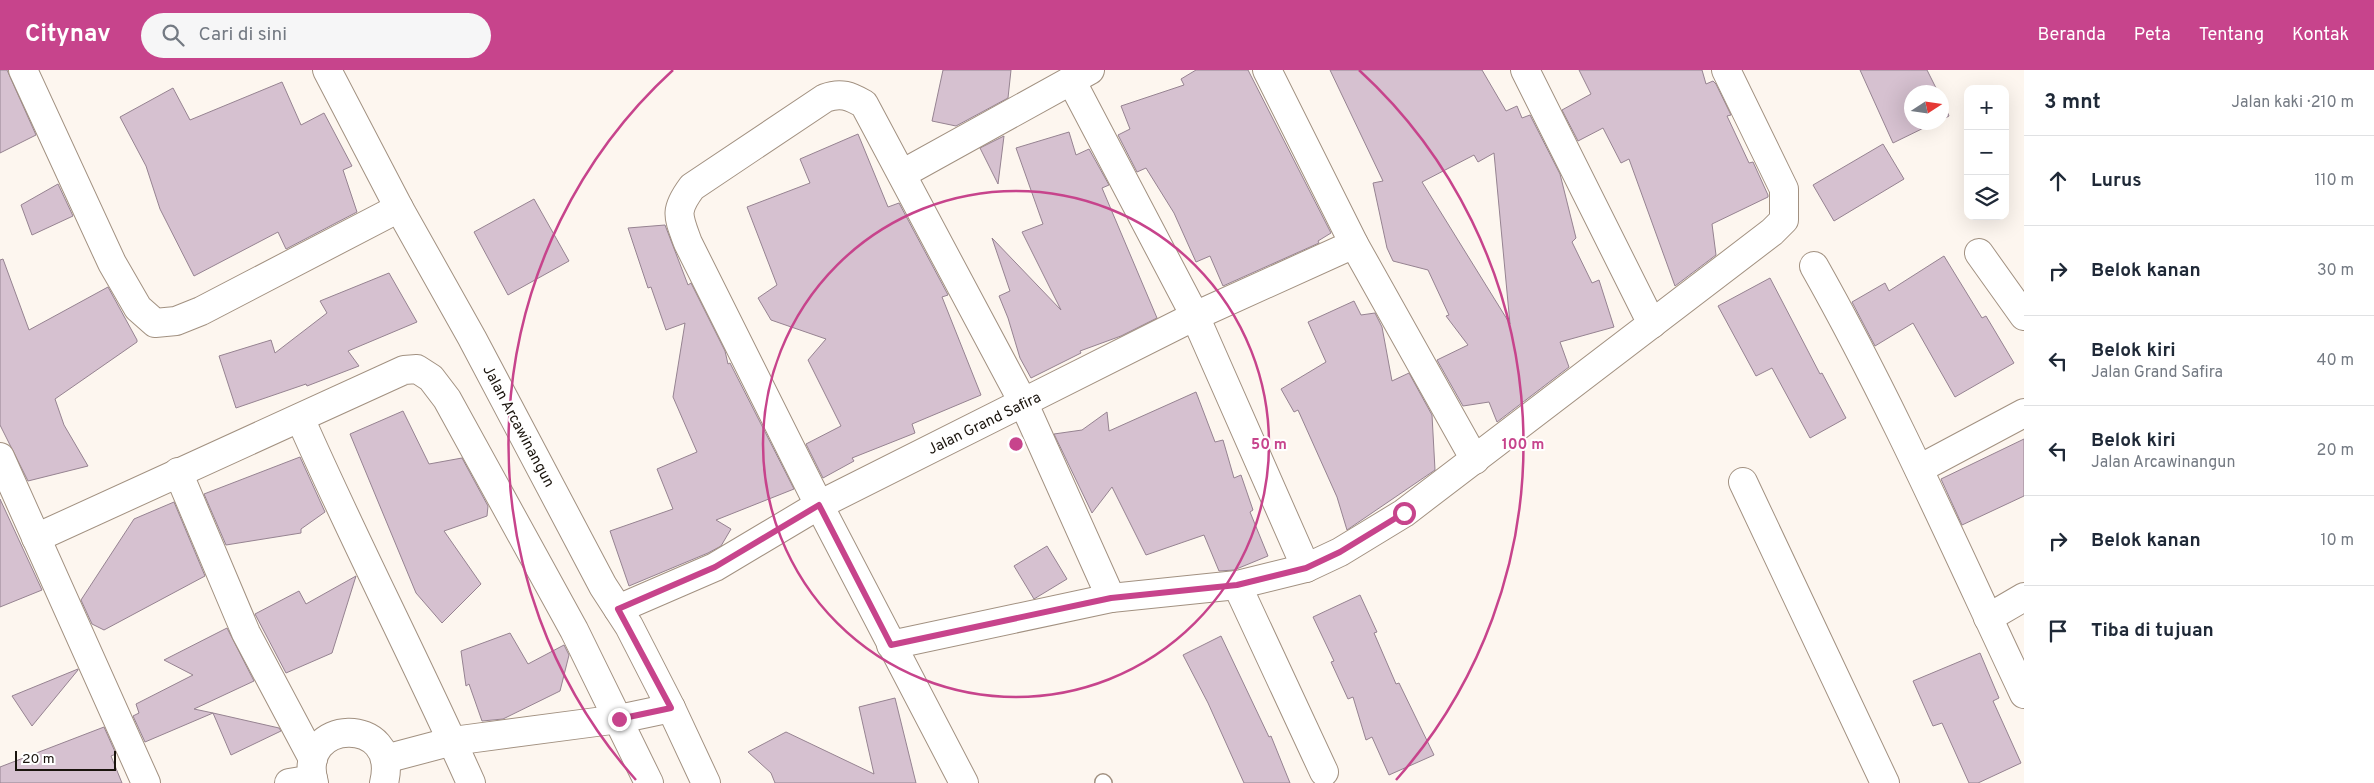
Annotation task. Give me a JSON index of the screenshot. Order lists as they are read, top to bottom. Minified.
{"streets":{"street":["Jalan Grand Safira","Jalan Arcawinangun"]},"crossings":[["Jalan Grand Safira","Jalan Arcawinangun"]],"scale_bar":"20 m","north":"right","page":{"header":"Citynav","search":"Cari di sini","nav":["Beranda","Peta","Tentang","Kontak"],"heading":["3 mnt","Jalan kaki · 210 m"],"map_buttons":["+","−"],"list":[["Lurus","110 m"],["Belok kanan","30 m"],["Belok kiri","Jalan Grand Safira","40 m"],["Belok kiri","Jalan Arcawinangun","20 m"],["Belok kanan","10 m"],"Tiba di tujuan"],"scale":"20 m"},"rings":["50 m","100 m"]}
